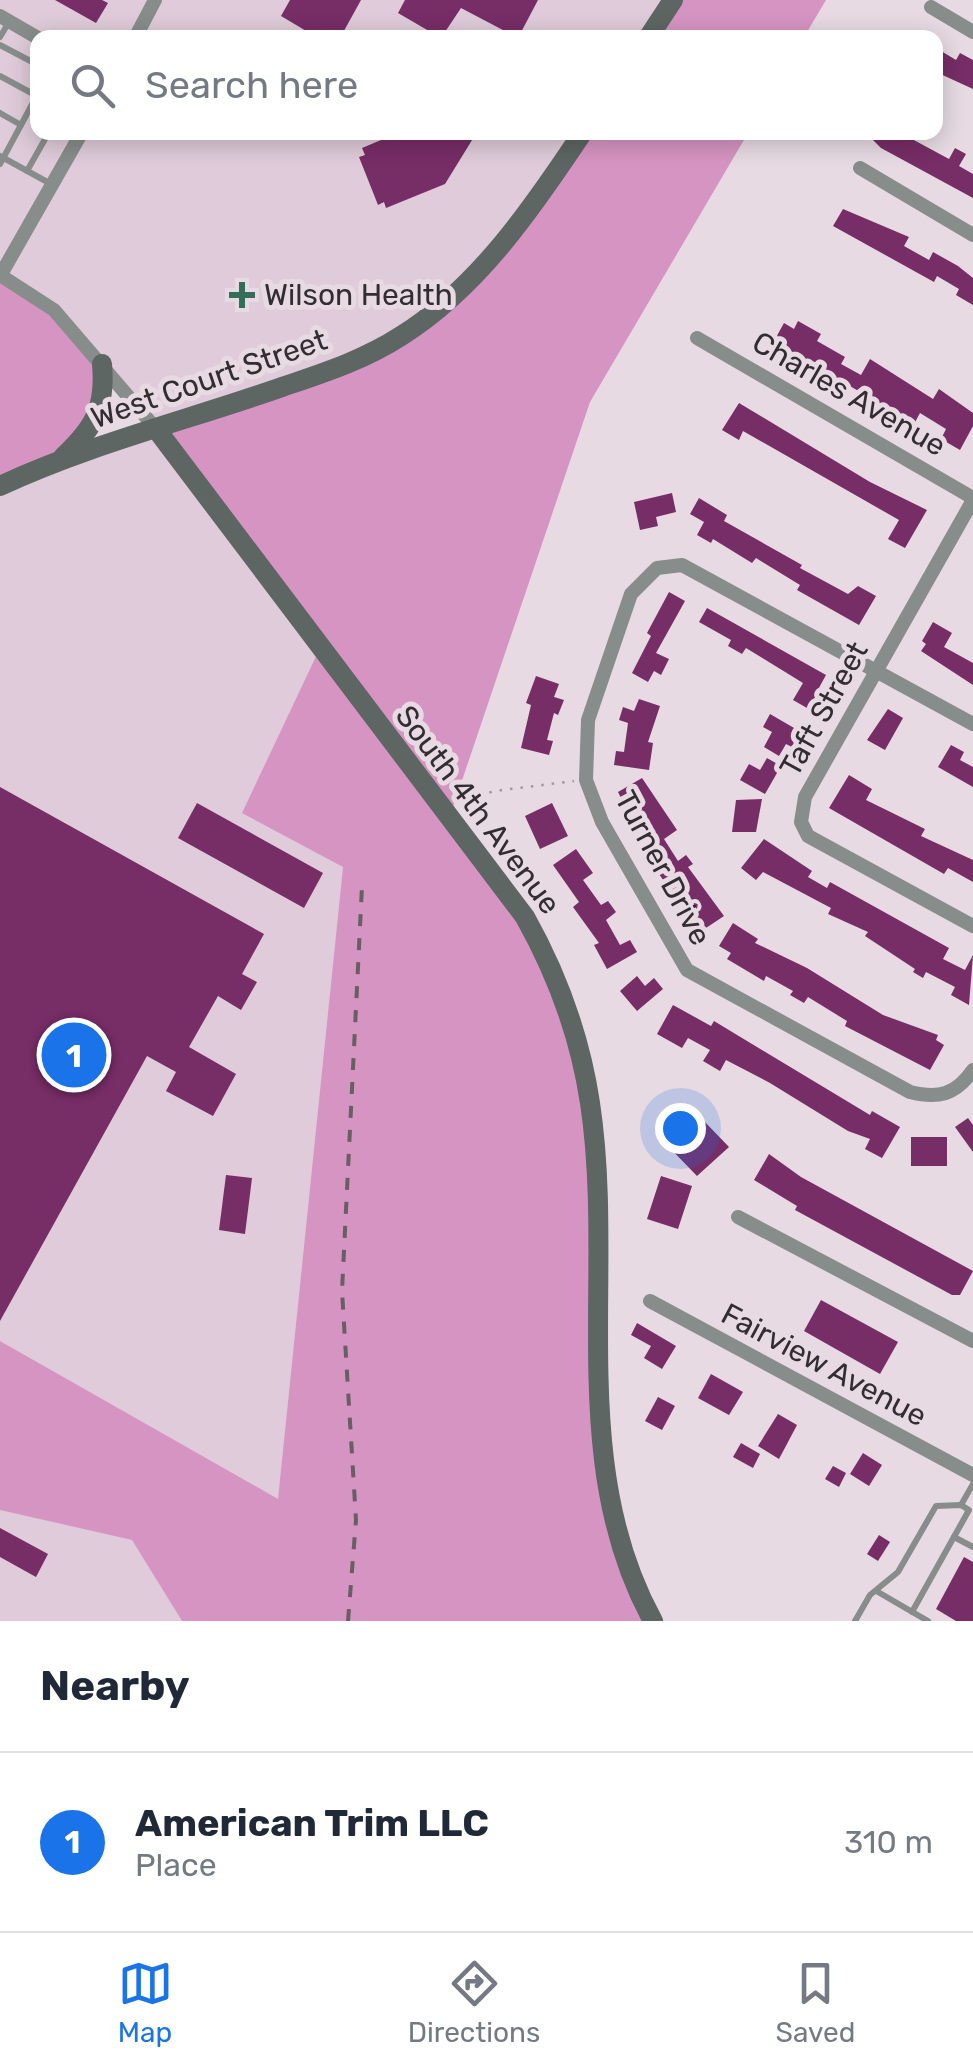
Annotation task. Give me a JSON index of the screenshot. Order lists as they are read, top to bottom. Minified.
{"streets":{"street":["West Court Street","Charles Avenue","Taft Street","South 4th Avenue","Turner Drive","Fairview Avenue"]},"crossings":[["West Court Street","South 4th Avenue"],["Charles Avenue","Taft Street"],["Taft Street","Turner Drive"]],"places":{"health":["Wilson Health"]},"page":{"search":"Search here","pins":"1","heading":"Nearby","list":[{"mark":"1","name":"American Trim LLC","note":"Place","value":"310 m"}],"nav":["Map","Directions","Saved"]}}
